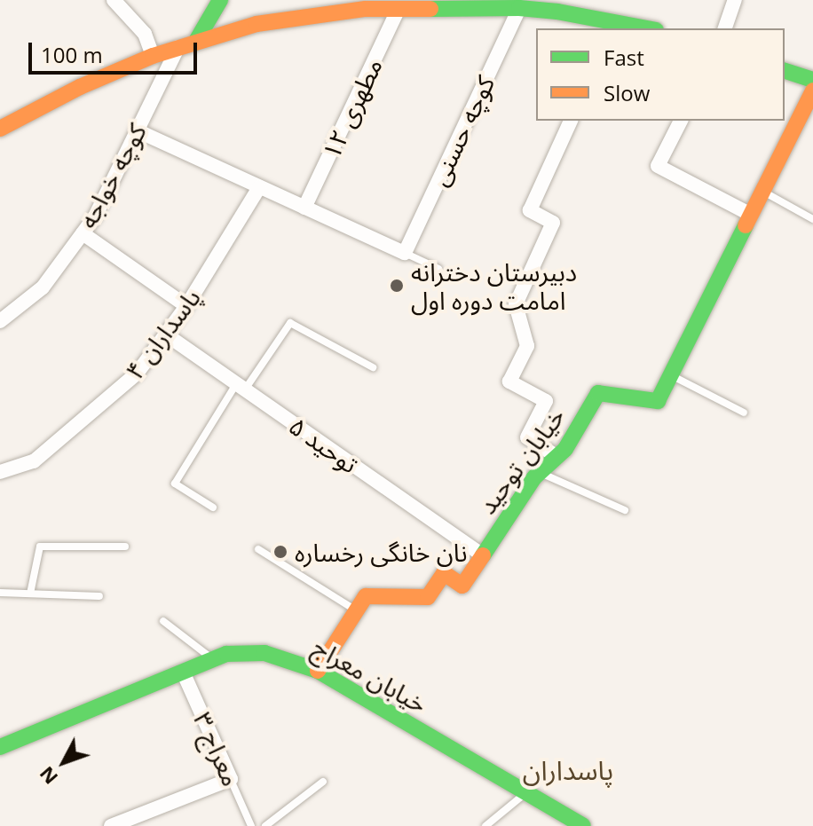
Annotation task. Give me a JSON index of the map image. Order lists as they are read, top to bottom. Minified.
{"streets":{"street":["مطهری ۱۲","کوچه حسنی","کوچه خواجه","پاسداران ۴","توحید ۵","خیابان توحید","خیابان معراج","معراج ۳"]},"crossings":[["پاسداران ۴","توحید ۵"],["توحید ۵","خیابان توحید"],["خیابان توحید","خیابان معراج"],["خیابان معراج","معراج ۳"]],"districts":["پاسداران"],"places":["دبیرستان دخترانه امامت دوره اول","نان خانگی رخساره"],"legend":["Fast","Slow"],"scale_bar":"100 m","north":"bottom left"}
